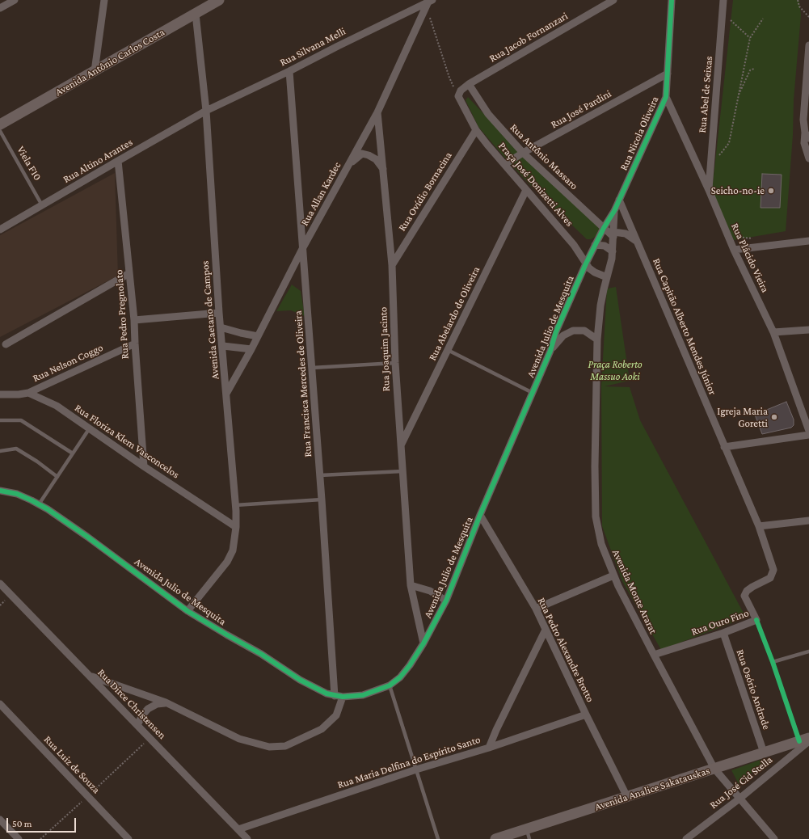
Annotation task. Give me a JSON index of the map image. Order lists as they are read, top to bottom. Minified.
{"streets":{"street":["Rua Jacob Fornanzari","Rua Silvana Melli","Avenida Antônio Carlos Costa","Rua Abel de Seixas","Rua José Pardini","Rua Nicola Oliveira","Rua Antônio Massaro","Rua Altino Arantes","Praça José Donizetti Alves","Rua Ovídio Bornacina","Rua Allan Kardec","Rua Plácido Vieira","Rua Abelardo de Oliveira","Rua Pedro Pregnolato","Avenida Caetano de Campos","Avenida Julio de Mesquita","Rua Capitão Alberto Mendes Júnior","Rua Joaquim Jacinto","Rua Nelson Coggo","Rua Francisca Mercedes de Oliveira","Rua Floriza Klem Vasconcelos","Avenida Monte Ararat","Rua Ouro Fino","Rua Pedro Alexandre Brotto","Rua Osório Andrade","Rua Dirce Christensen","Rua Maria Delfina do Espírito Santo","Rua Luiz de Souza","Rua José Cid Stella","Avenida Analice Sakatauskas"],"lane":["Viela F10"]},"crossings":[["Rua Jacob Fornanzari","Rua Antônio Massaro"],["Rua Jacob Fornanzari","Praça José Donizetti Alves"],["Rua Silvana Melli","Rua Altino Arantes"],["Rua Silvana Melli","Rua Allan Kardec"],["Rua Silvana Melli","Avenida Caetano de Campos"],["Rua Silvana Melli","Rua Francisca Mercedes de Oliveira"],["Avenida Antônio Carlos Costa","Avenida Caetano de Campos"],["Rua Abel de Seixas","Rua Plácido Vieira"],["Rua José Pardini","Rua Nicola Oliveira"],["Rua José Pardini","Rua Antônio Massaro"],["Rua José Pardini","Praça José Donizetti Alves"],["Rua Nicola Oliveira","Rua Antônio Massaro"],["Rua Nicola Oliveira","Praça José Donizetti Alves"],["Rua Nicola Oliveira","Rua Plácido Vieira"],["Rua Nicola Oliveira","Avenida Julio de Mesquita"],["Rua Nicola Oliveira","Rua Capitão Alberto Mendes Júnior"],["Rua Nicola Oliveira","Avenida Monte Ararat"],["Rua Altino Arantes","Viela F10"],["Rua Altino Arantes","Rua Pedro Pregnolato"],["Rua Altino Arantes","Avenida Caetano de Campos"],["Praça José Donizetti Alves","Rua Ovídio Bornacina"],["Praça José Donizetti Alves","Rua Abelardo de Oliveira"],["Praça José Donizetti Alves","Avenida Julio de Mesquita"],["Praça José Donizetti Alves","Avenida Monte Ararat"],["Rua Ovídio Bornacina","Rua Joaquim Jacinto"],["Rua Allan Kardec","Avenida Caetano de Campos"],["Rua Allan Kardec","Rua Joaquim Jacinto"],["Rua Allan Kardec","Rua Francisca Mercedes de Oliveira"],["Rua Abelardo de Oliveira","Rua Joaquim Jacinto"],["Rua Pedro Pregnolato","Rua Nelson Coggo"],["Rua Pedro Pregnolato","Rua Floriza Klem Vasconcelos"],["Avenida Caetano de Campos","Avenida Julio de Mesquita"],["Avenida Caetano de Campos","Rua Floriza Klem Vasconcelos"],["Avenida Julio de Mesquita","Rua Joaquim Jacinto"],["Avenida Julio de Mesquita","Rua Francisca Mercedes de Oliveira"],["Avenida Julio de Mesquita","Avenida Monte Ararat"],["Avenida Julio de Mesquita","Rua Pedro Alexandre Brotto"],["Rua Capitão Alberto Mendes Júnior","Rua Ouro Fino"],["Rua Nelson Coggo","Rua Floriza Klem Vasconcelos"],["Avenida Monte Ararat","Rua Ouro Fino"],["Avenida Monte Ararat","Rua José Cid Stella"],["Avenida Monte Ararat","Avenida Analice Sakatauskas"],["Rua Ouro Fino","Rua Osório Andrade"],["Rua Pedro Alexandre Brotto","Rua Maria Delfina do Espírito Santo"],["Rua Pedro Alexandre Brotto","Avenida Analice Sakatauskas"],["Rua Osório Andrade","Avenida Analice Sakatauskas"],["Rua Dirce Christensen","Rua Maria Delfina do Espírito Santo"],["Rua José Cid Stella","Avenida Analice Sakatauskas"]],"parks":["Praça Roberto Massuo Aoki"],"places":["Seicho-no-ie","Igreja Maria Goretti"],"scale_bar":"50 m"}
